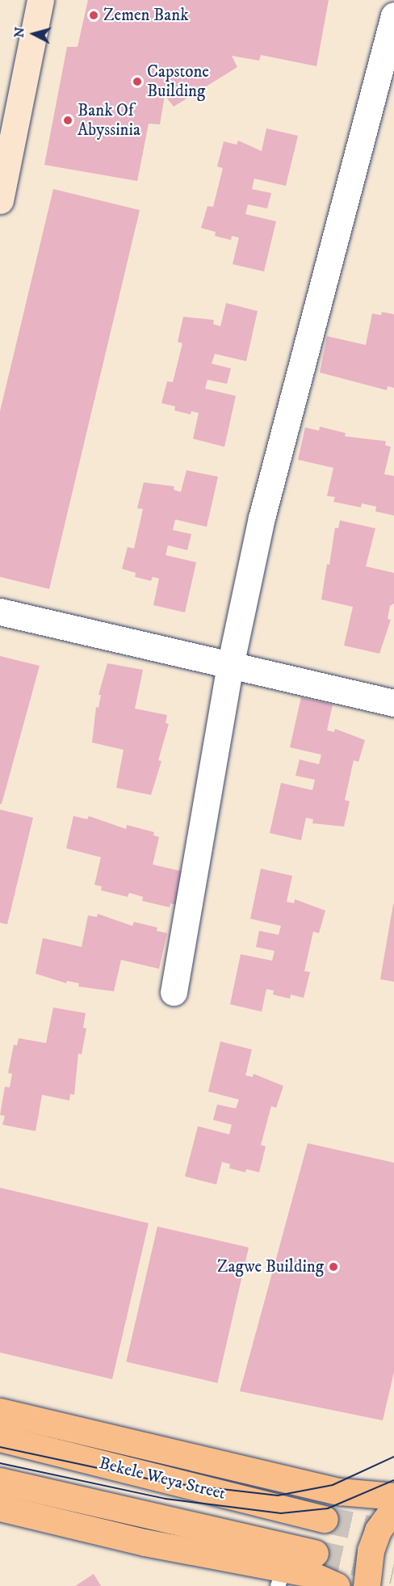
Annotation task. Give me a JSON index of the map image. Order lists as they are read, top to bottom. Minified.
{"streets":{"main road":["Bekele Weya Street"]},"places":["Zemen Bank","Capstone Building","Bank Of Abyssinia","Zagwe Building"],"north":"left"}
